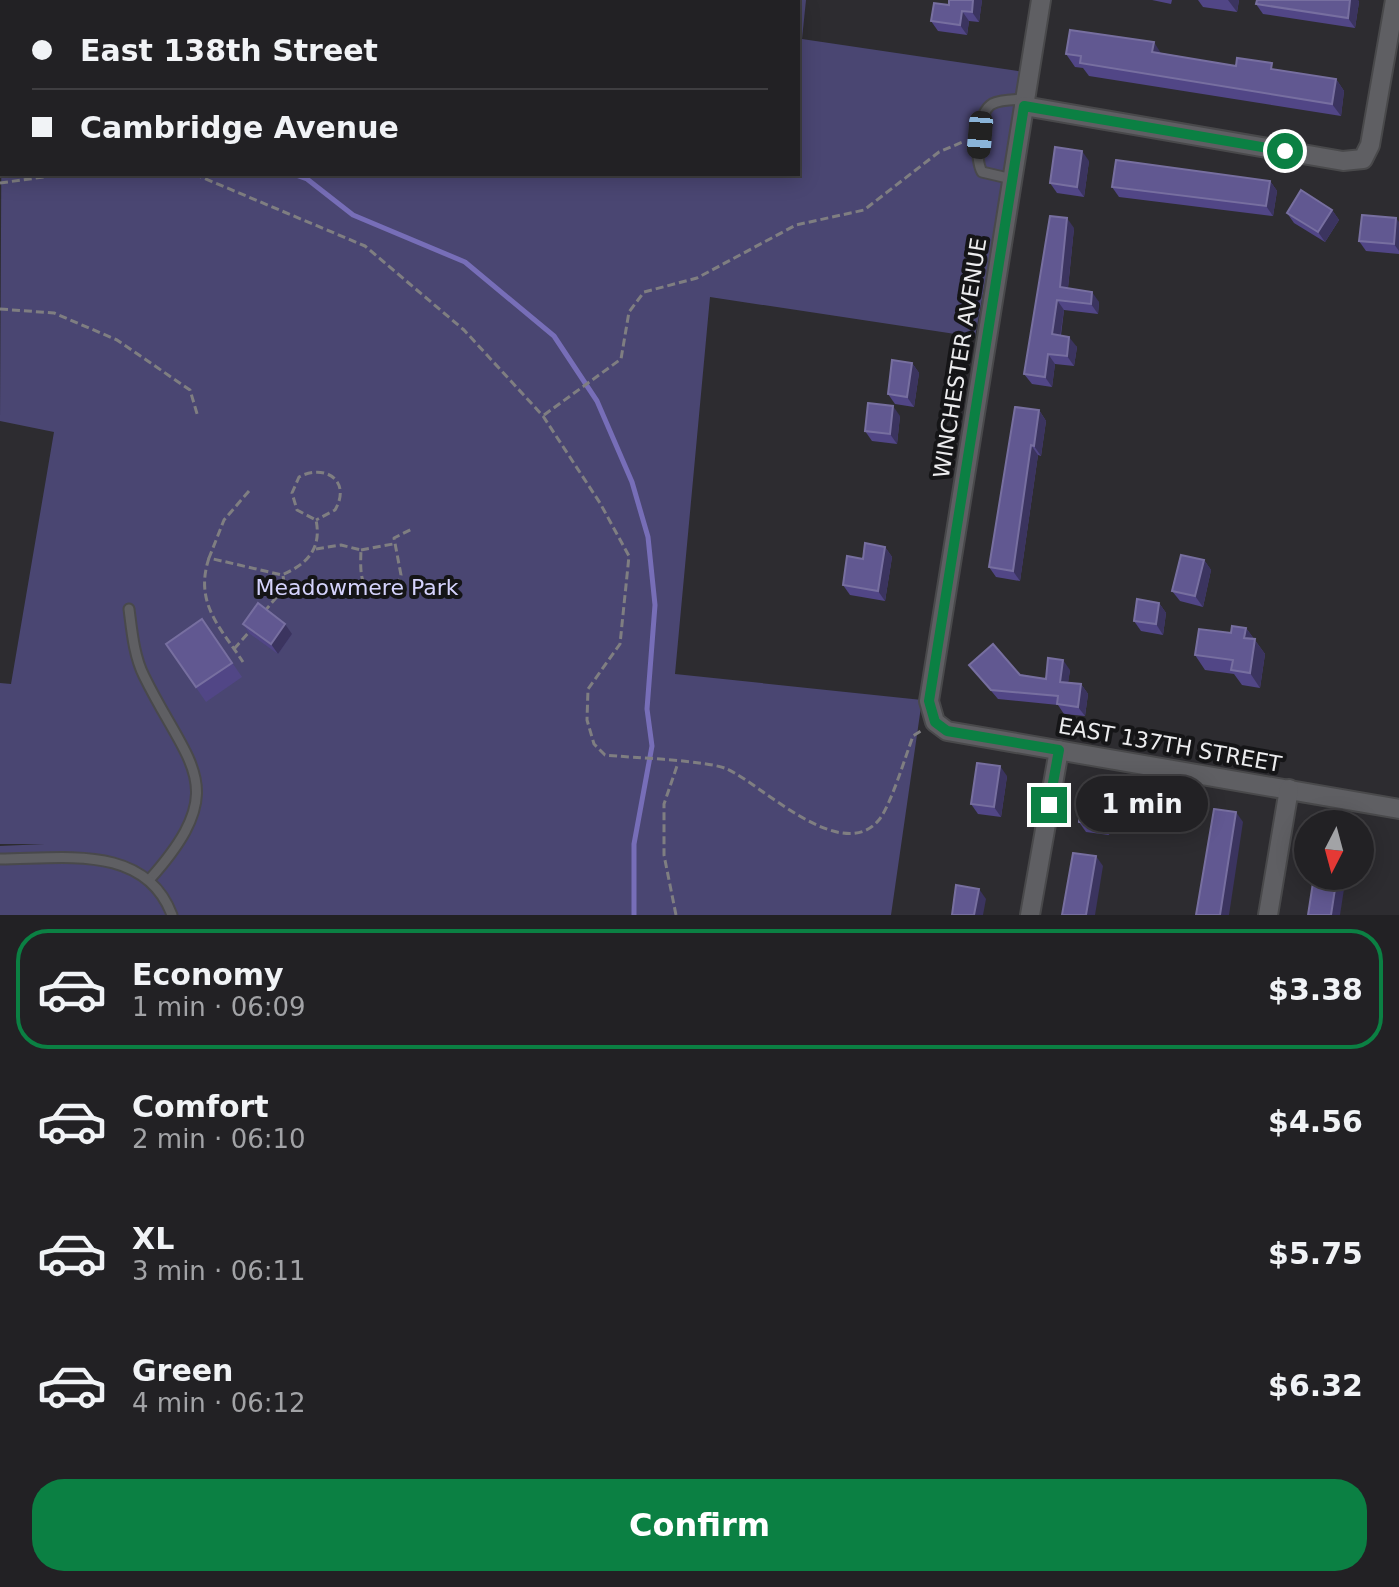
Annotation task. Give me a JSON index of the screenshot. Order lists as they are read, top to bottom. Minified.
{"streets":{"street":["WINCHESTER AVENUE","EAST 137TH STREET"]},"crossings":[["WINCHESTER AVENUE","EAST 137TH STREET"]],"parks":["Meadowmere Park"],"north":"bottom","page":{"banner":["East 138th Street","Cambridge Avenue"],"bubble":"1 min","list":[{"name":"Economy","note":"1 min · 06:09","value":"$3.38"},{"name":"Comfort","note":"2 min · 06:10","value":"$4.56"},{"name":"XL","note":"3 min · 06:11","value":"$5.75"},{"name":"Green","note":"4 min · 06:12","value":"$6.32"}],"buttons":"Confirm"}}
